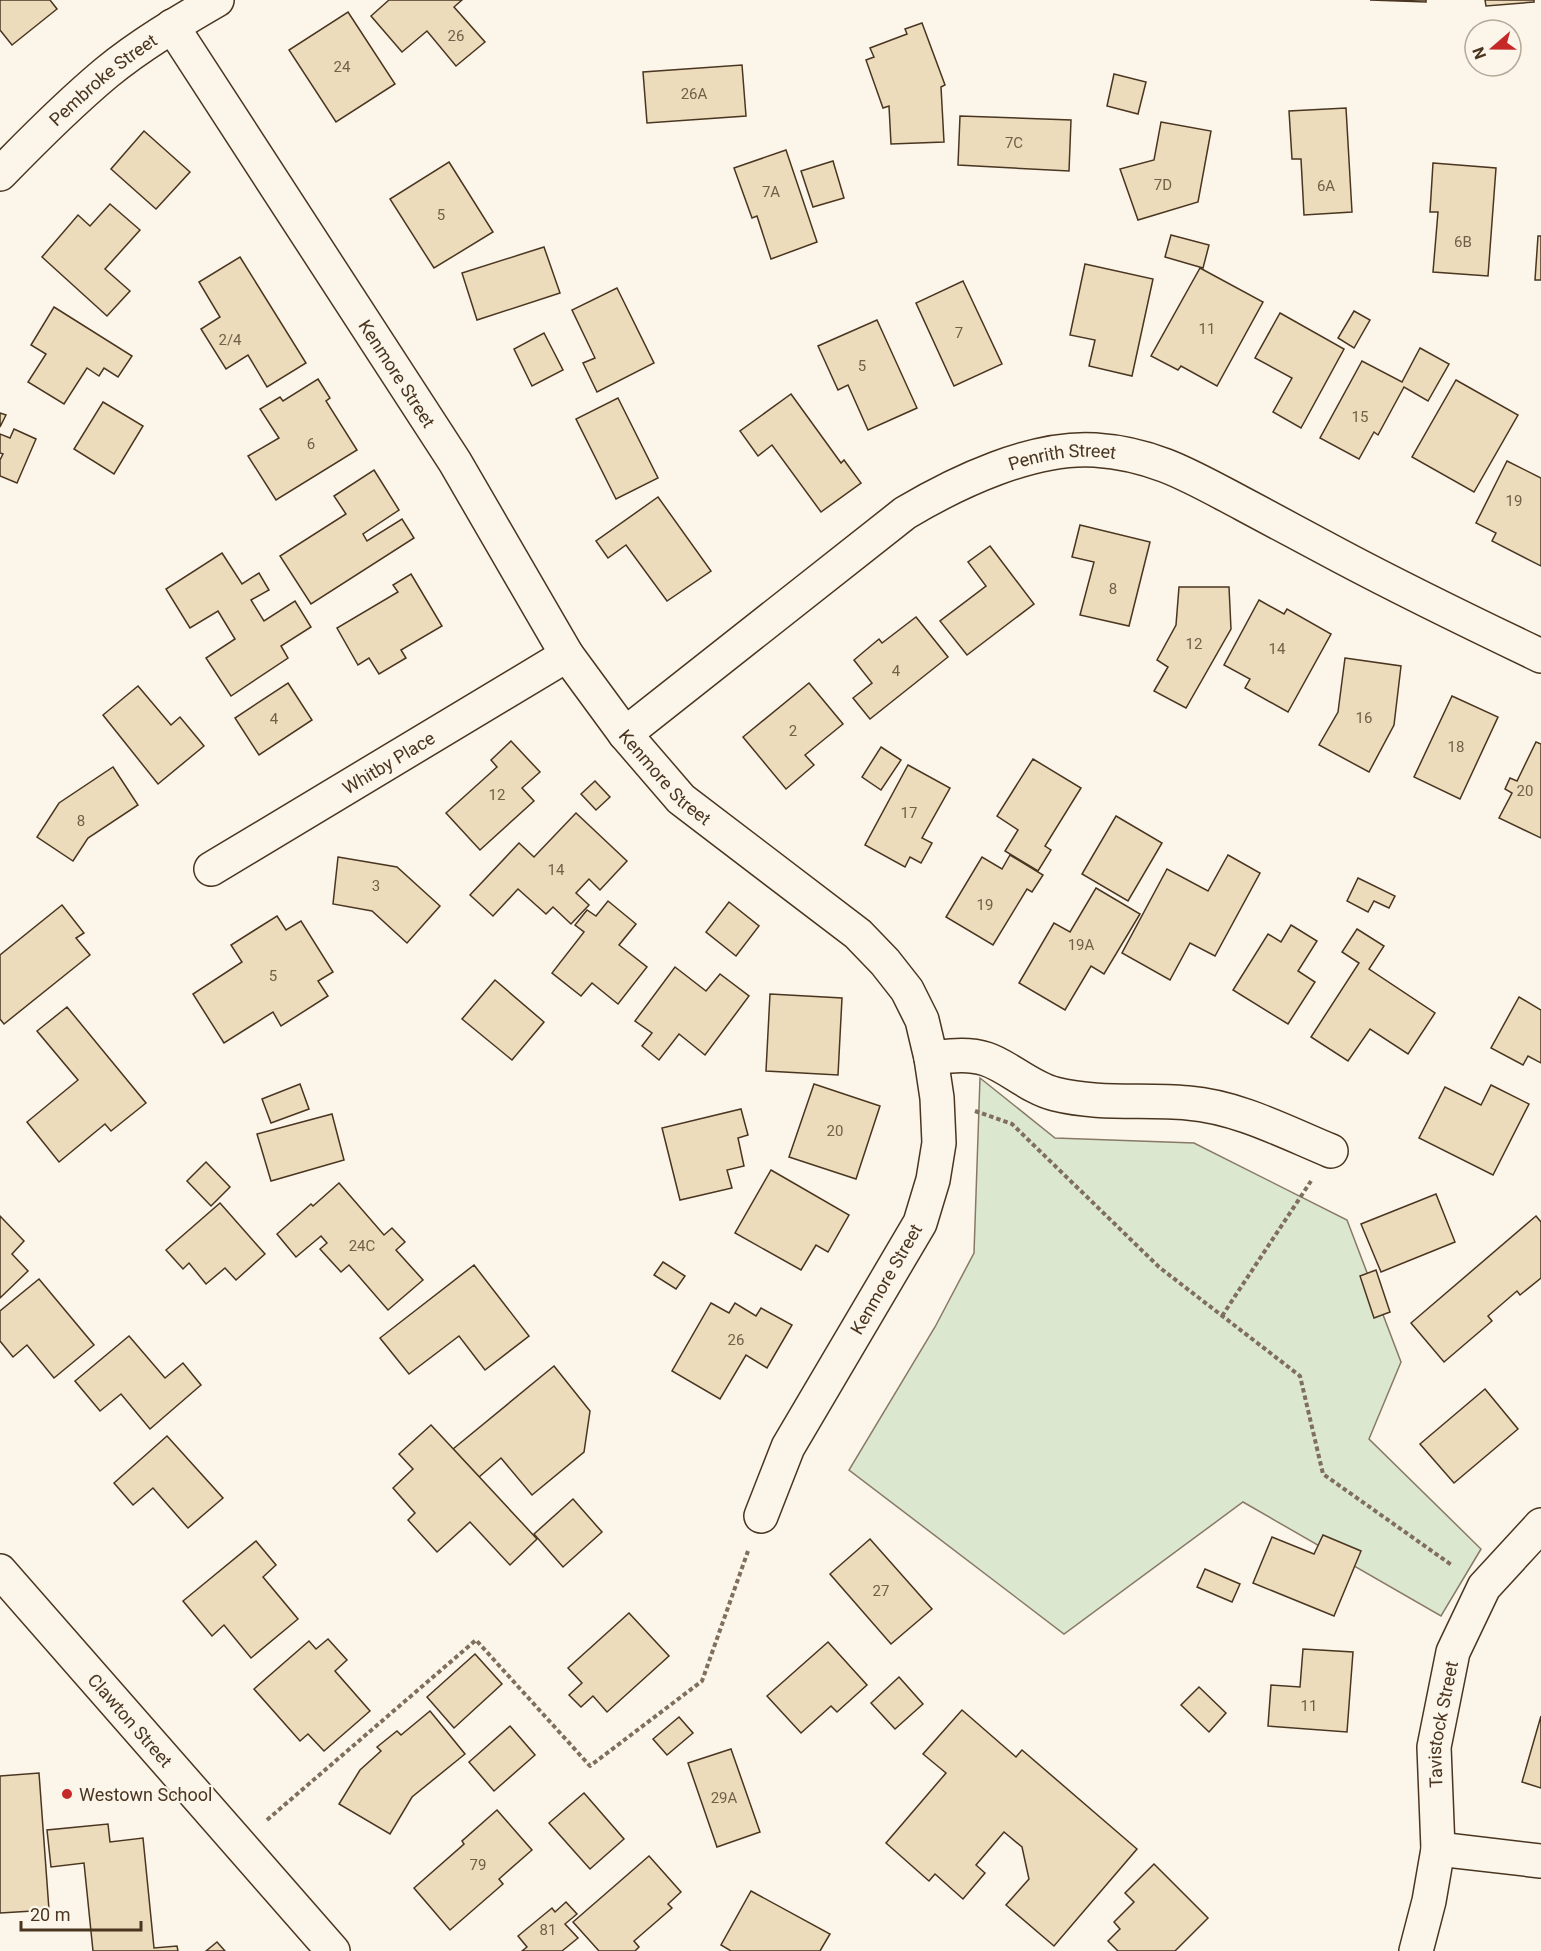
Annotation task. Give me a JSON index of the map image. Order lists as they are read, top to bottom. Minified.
{"streets":{"street":["Pembroke Street","Kenmore Street","Penrith Street","Whitby Place","Clawton Street","Tavistock Street"]},"crossings":[["Pembroke Street","Kenmore Street"],["Kenmore Street","Penrith Street"],["Kenmore Street","Whitby Place"]],"places":["Westown School"],"house_numbers":["26","24","26A","7C","7D","6A","7A","5","6B","11","7","2/4","5","15","6","19","8","12","14","4","16","4","2","18","20","12","17","8","14","3","19","19A","5","20","24C","26","27","11","29A","79","81"],"scale_bar":"20 m","north":"left"}
